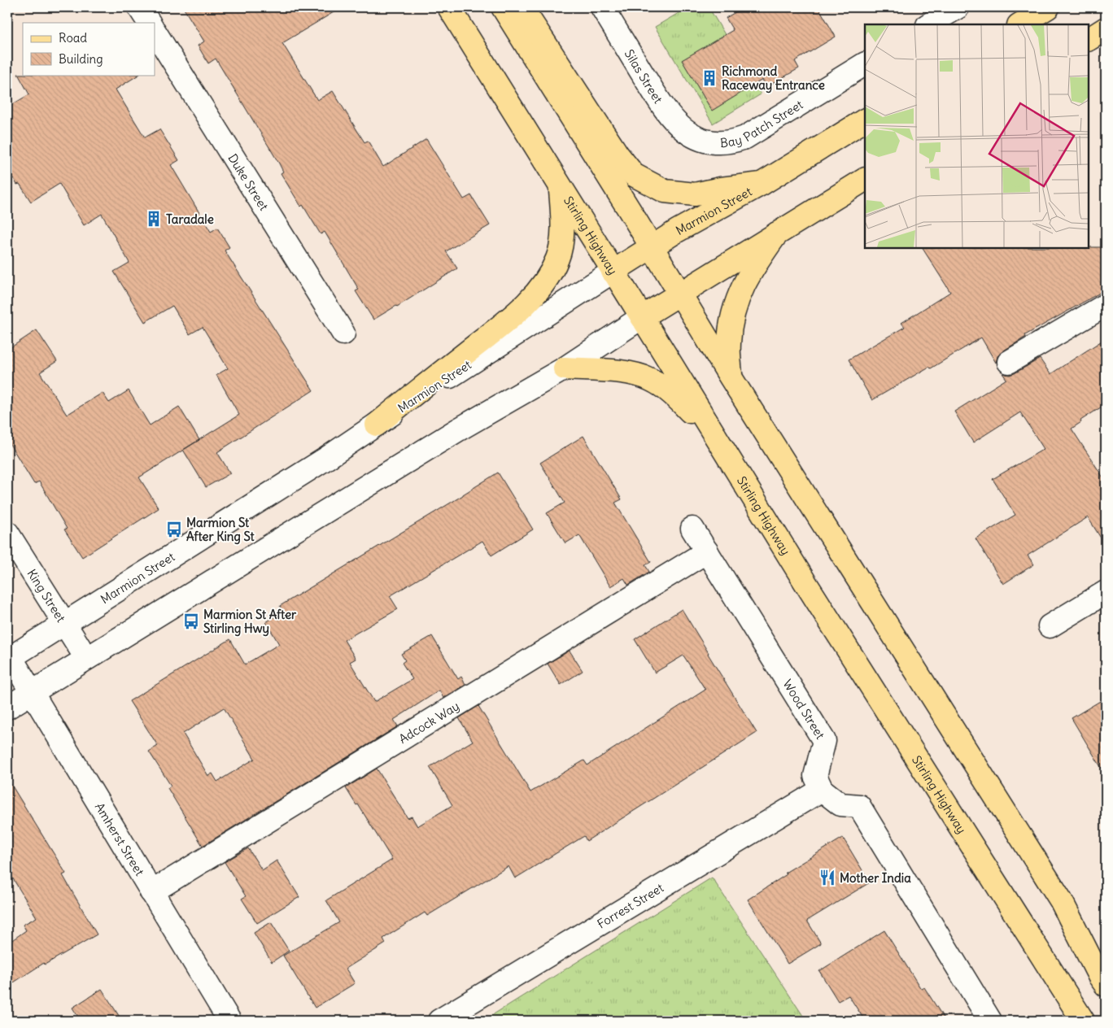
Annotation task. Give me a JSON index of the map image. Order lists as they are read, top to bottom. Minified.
{"streets":{"main road":["Marmion Street","Stirling Highway"],"street":["Silas Street","Bay Patch Street","Duke Street","King Street","Wood Street","Adcock Way","Amherst Street","Forrest Street"]},"crossings":[["Silas Street","Bay Patch Street"],["Marmion Street","Stirling Highway"],["Marmion Street","King Street"],["Marmion Street","Amherst Street"],["Wood Street","Adcock Way"],["Wood Street","Forrest Street"],["Adcock Way","Amherst Street"]],"places":{"building":["Richmond Raceway Entrance","Taradale"],"bus stop":["Marmion St After King St","Marmion St After Stirling Hwy"],"restaurant":["Mother India"]},"legend":["Road","Building"]}
